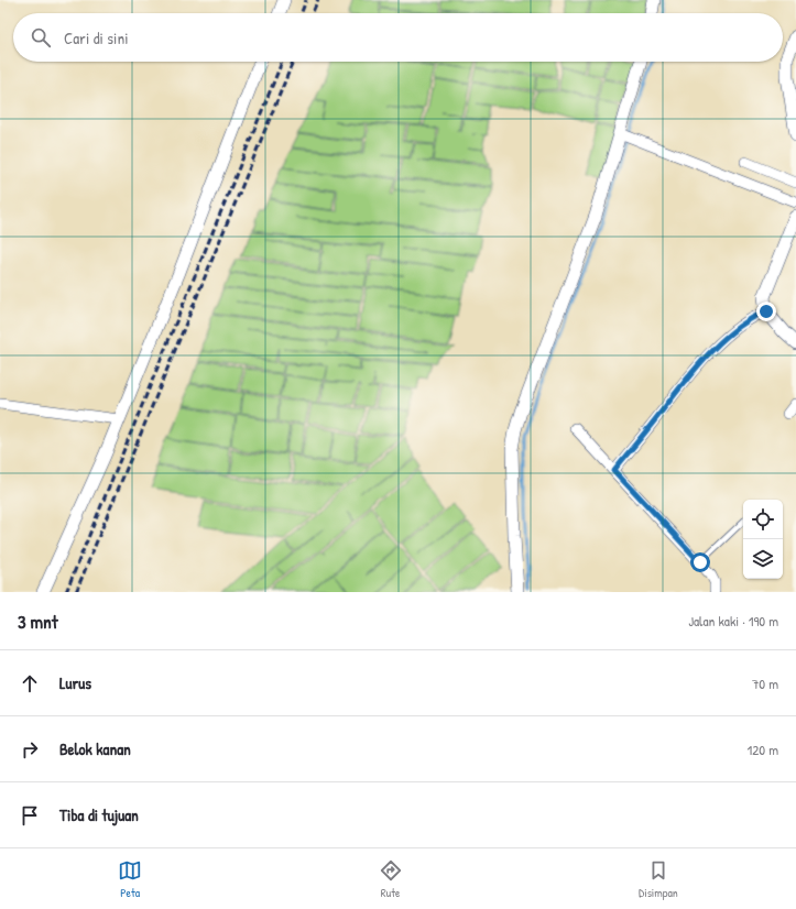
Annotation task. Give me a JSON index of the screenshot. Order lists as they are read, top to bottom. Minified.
{"page":{"search":"Cari di sini","heading":["3 mnt","Jalan kaki · 190 m"],"list":[["Lurus","70 m"],["Belok kanan","120 m"],"Tiba di tujuan"],"nav":["Peta","Rute","Disimpan"]}}
